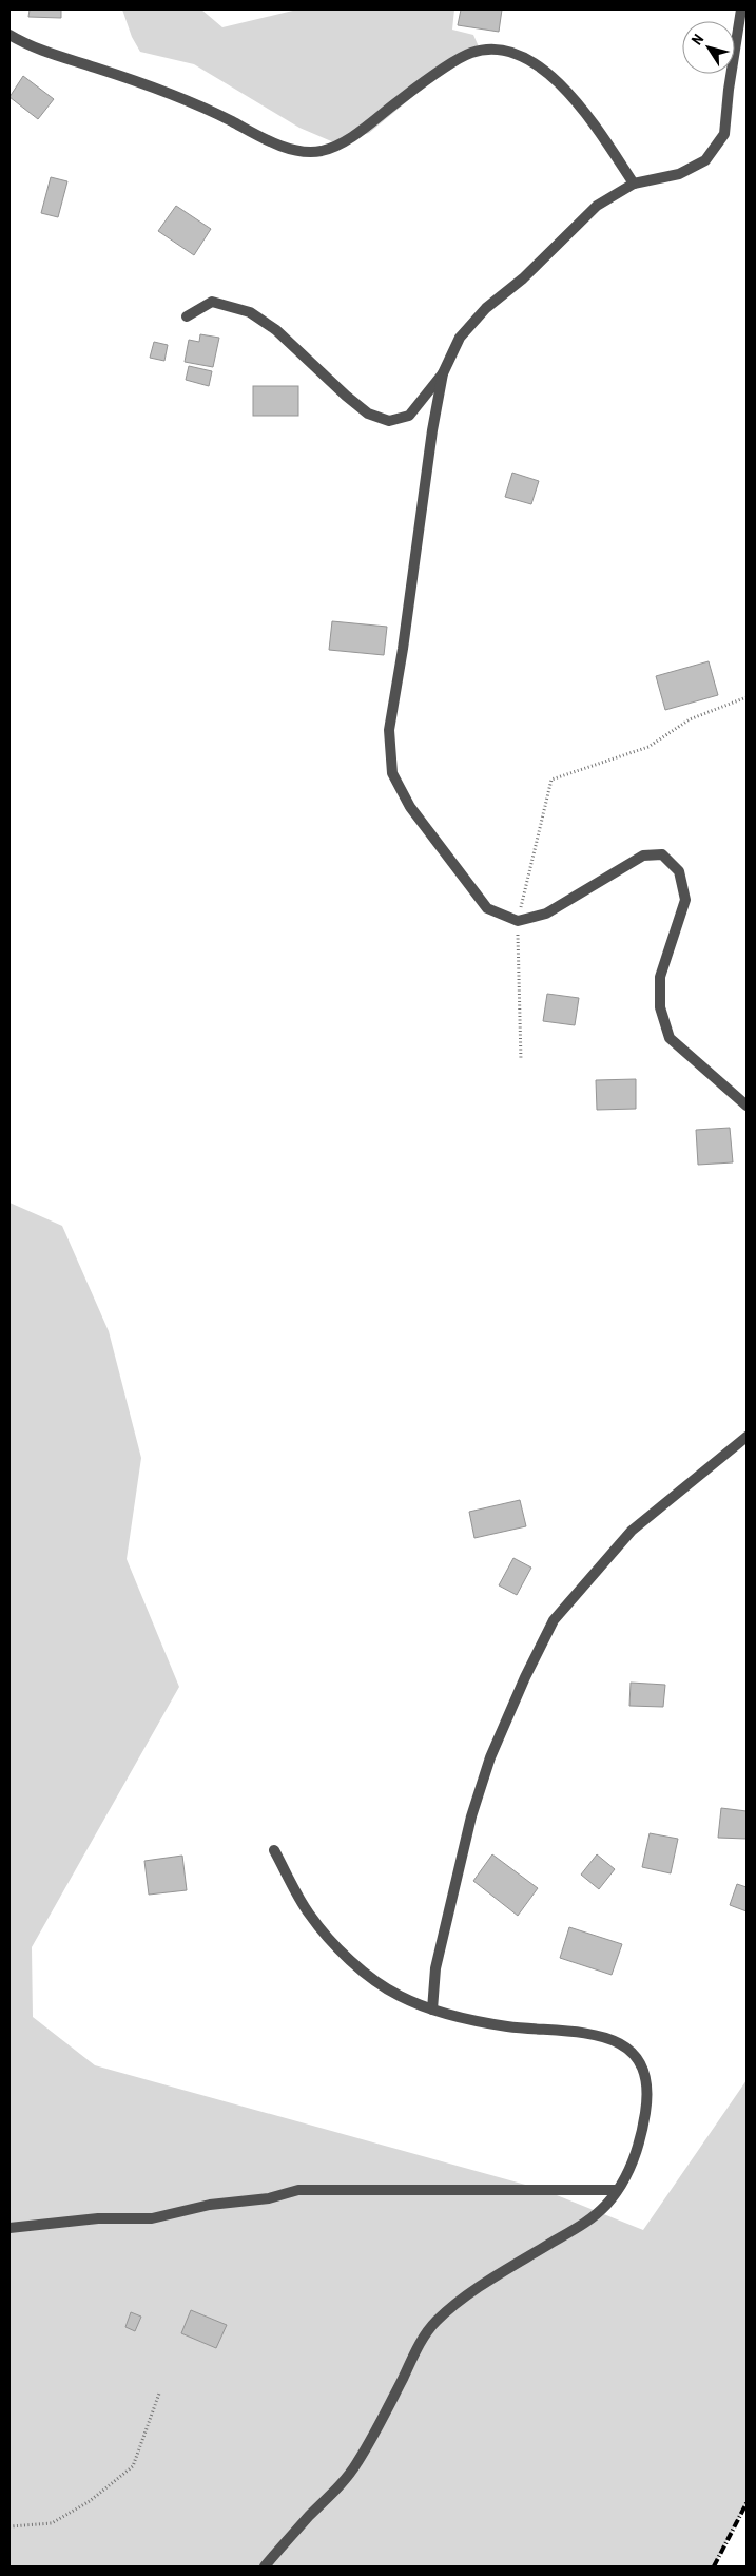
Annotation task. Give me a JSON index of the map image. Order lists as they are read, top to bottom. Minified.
{"north":"top left"}
